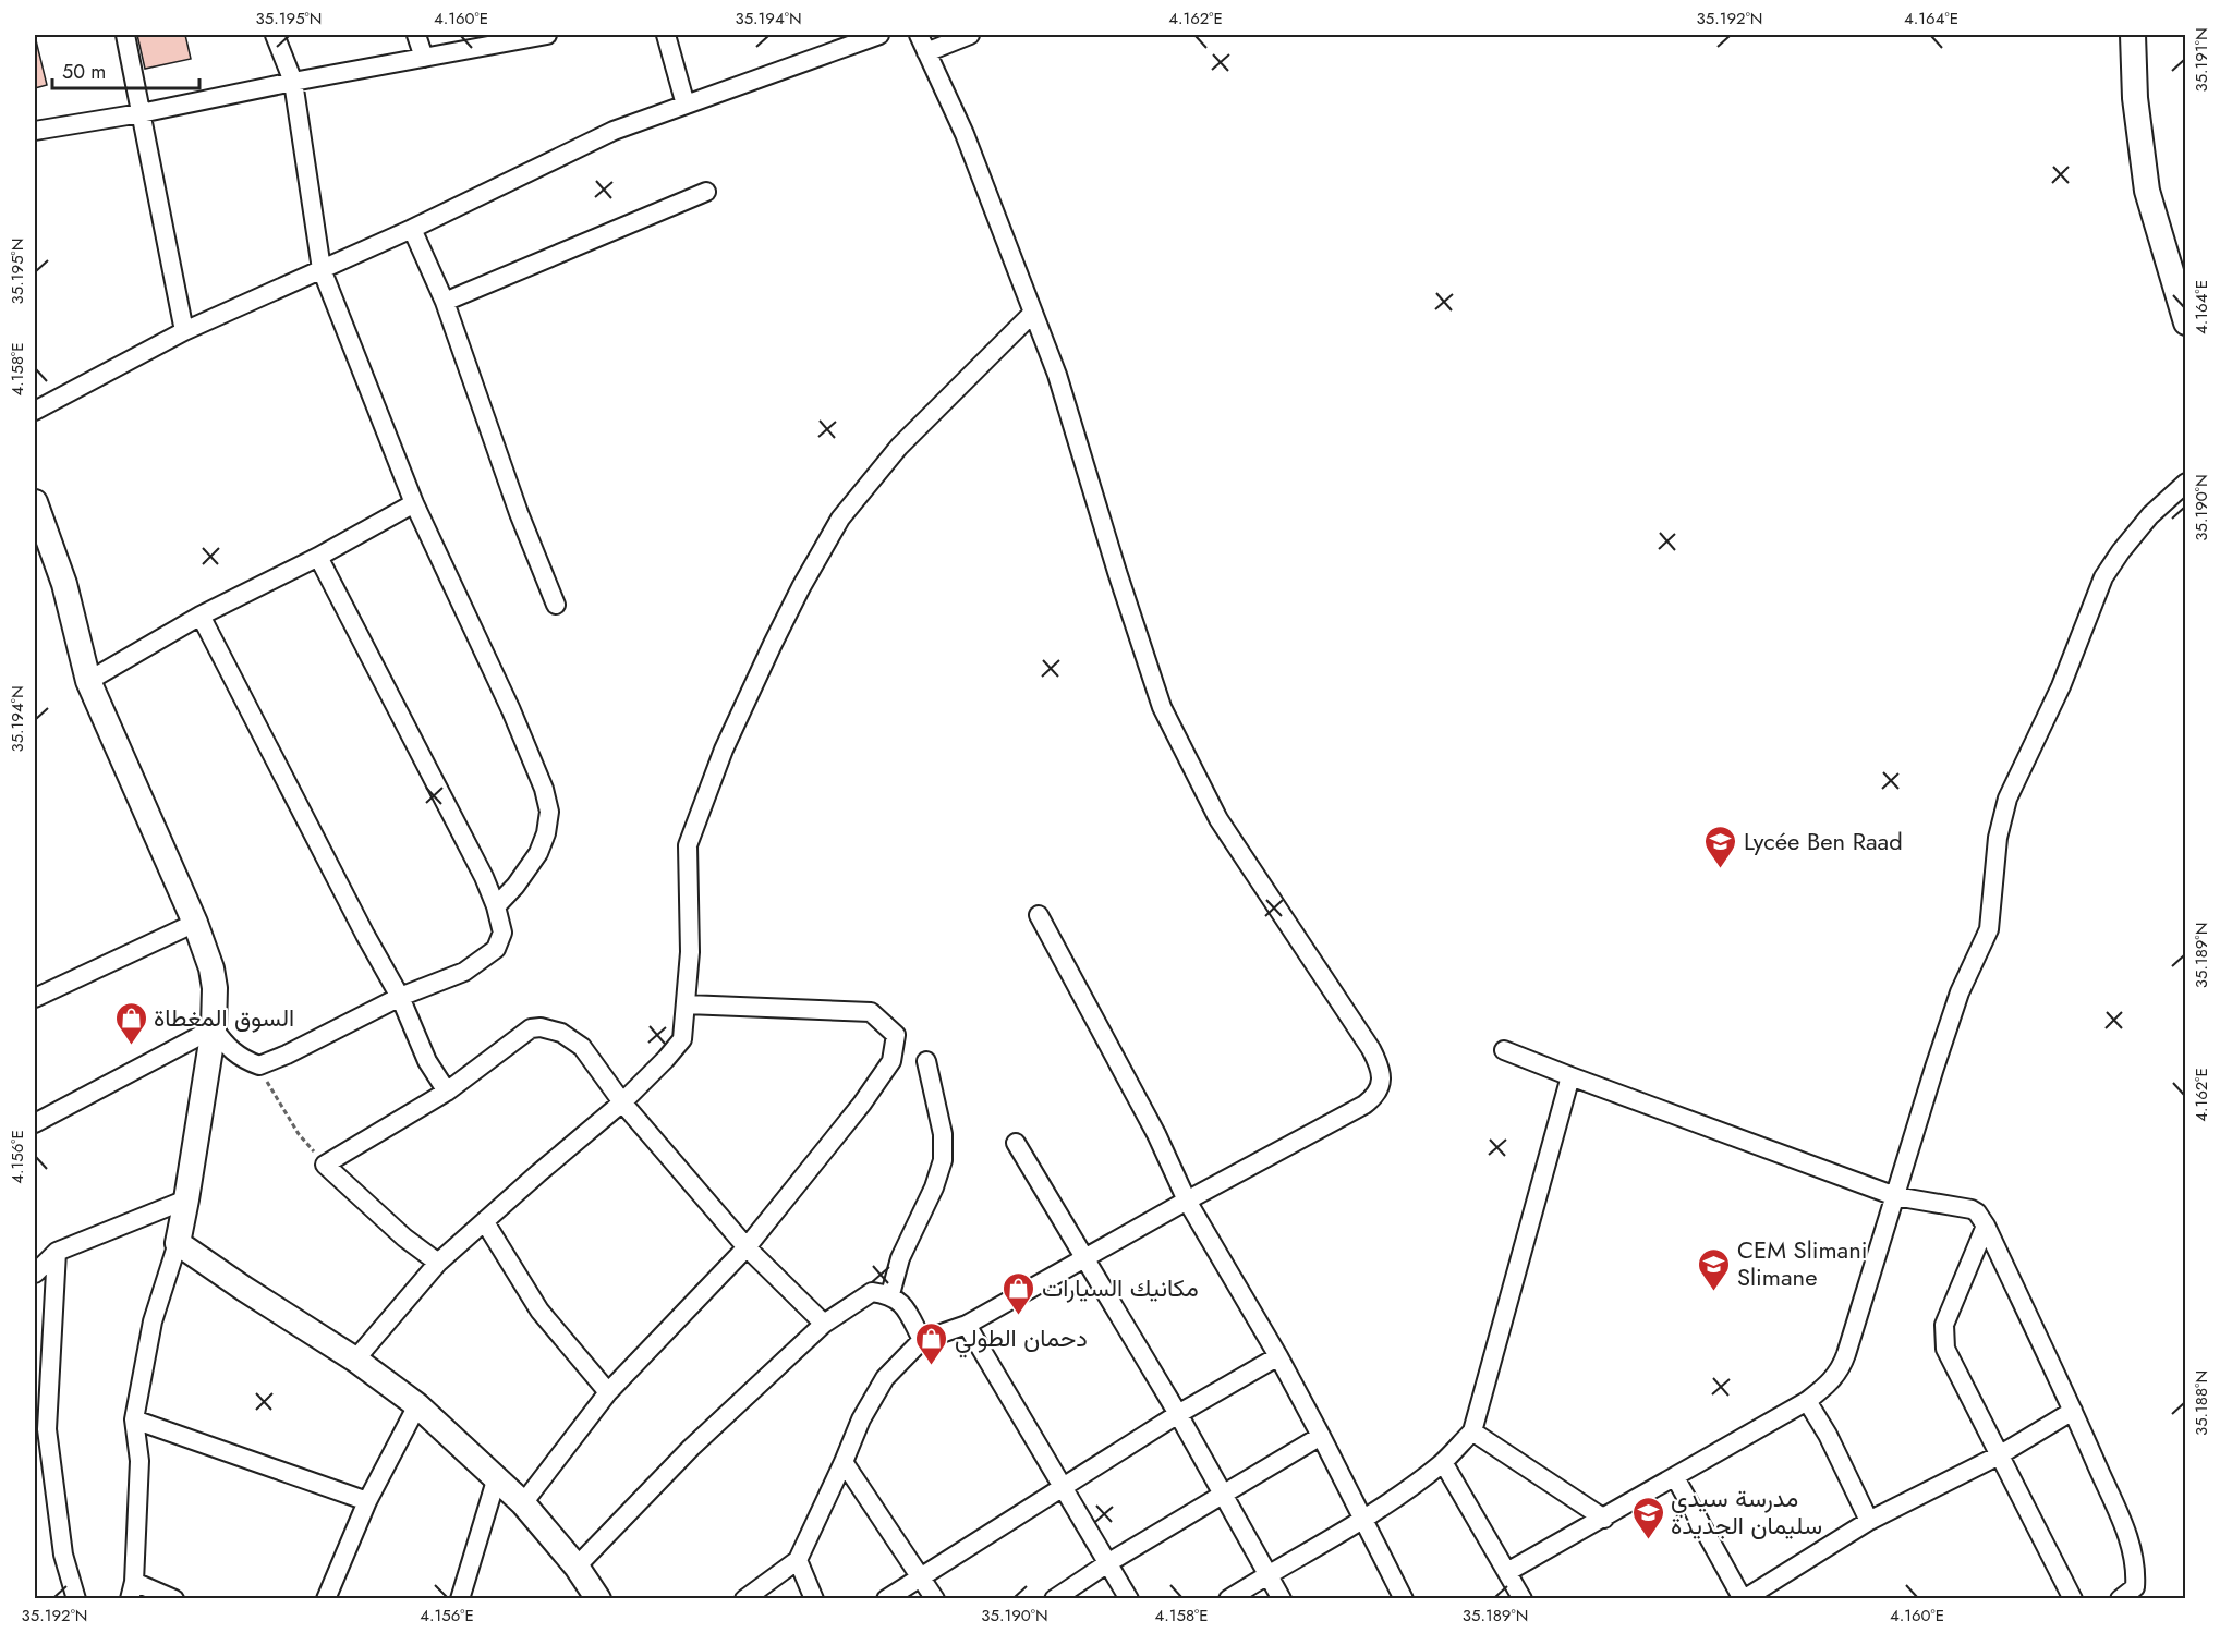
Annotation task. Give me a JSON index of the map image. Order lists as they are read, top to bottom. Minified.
{"places":{"school or university":["Lycée Ben Raad","CEM Slimani Slimane","مدرسة سيدي سليمان الجديدة"],"shop":["السوق المغطاة","مكانيك السيارات","دحمان الطولي"]},"scale_bar":"50 m","coordinates":["35.195°N","4.160°E","35.194°N","4.162°E","35.192°N","4.164°E","35.191°N","4.158°E","35.190°N","35.189°N","4.156°E","35.188°N"]}
